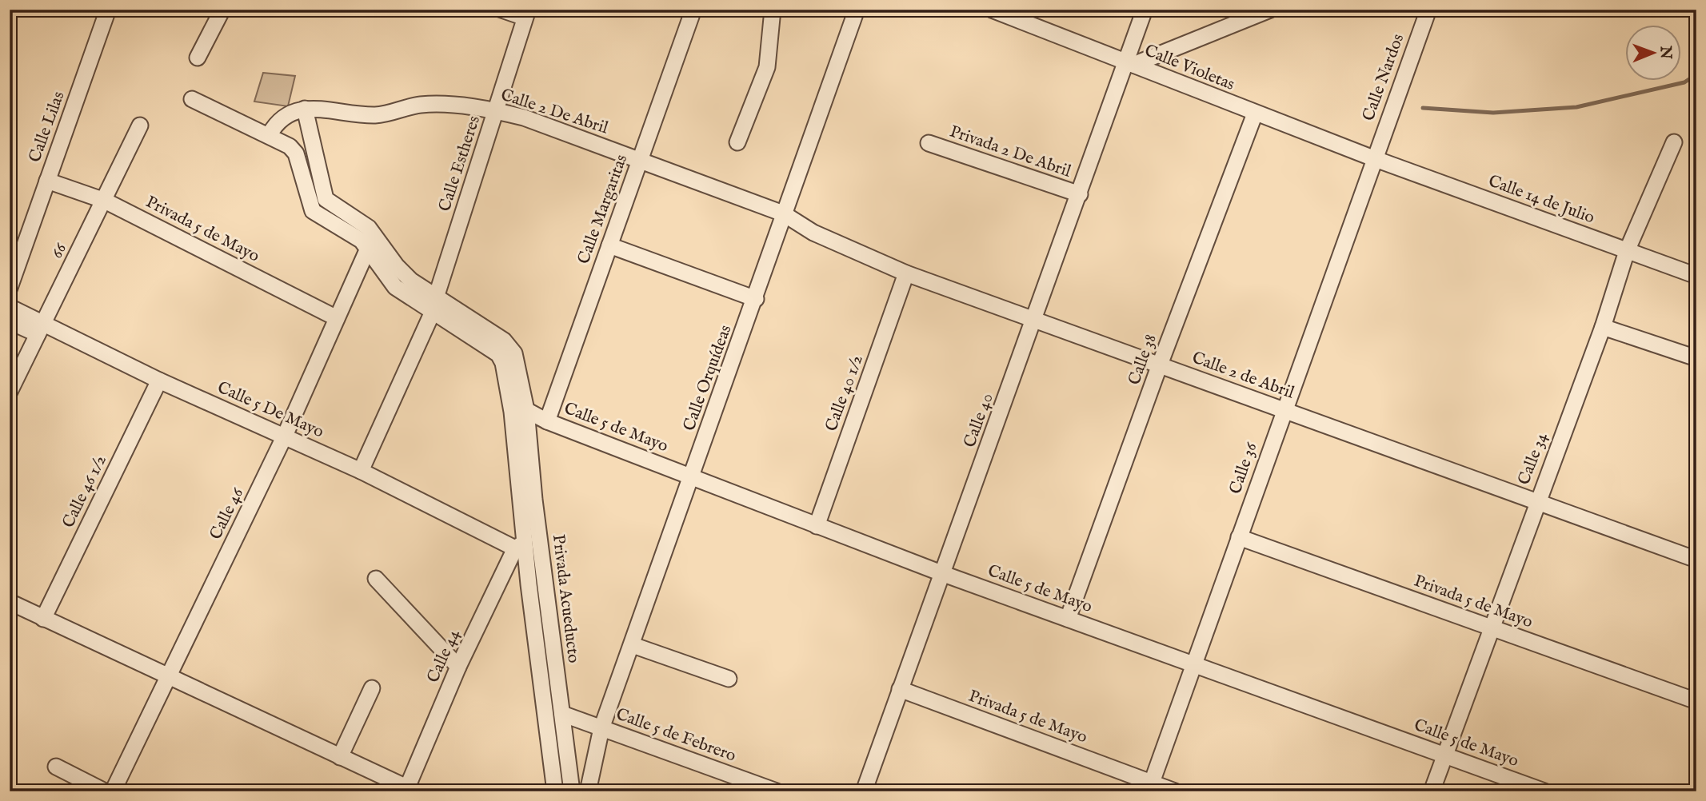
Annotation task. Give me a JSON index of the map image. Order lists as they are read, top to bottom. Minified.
{"streets":{"street":["Calle Violetas","Calle Nardos","Calle 2 De Abril","Calle Lilas","Privada 2 De Abril","Calle Estheres","Calle 14 de Julio","Calle Margaritas","Privada 5 de Mayo","66","Calle 38","Calle 2 de Abril","Calle Orquídeas","Calle 40 1/2","Calle 5 De Mayo","Calle 40","Calle 5 de Mayo","Calle 34","Calle 36","Calle 46 1/2","Calle 46","Privada Acueducto","Calle 44","Calle 5 de Febrero"]},"crossings":[["Calle Violetas","Calle Nardos"],["Calle Violetas","Calle 14 de Julio"],["Calle Violetas","Calle 38"],["Calle Violetas","Calle 40"],["Calle Violetas","Calle 36"],["Calle Nardos","Calle 14 de Julio"],["Calle Nardos","Calle 36"],["Calle 2 De Abril","Calle Estheres"],["Calle 2 De Abril","Calle Margaritas"],["Calle 2 De Abril","Calle 2 de Abril"],["Calle 2 De Abril","Calle Orquídeas"],["Calle Lilas","Privada 5 de Mayo"],["Privada 2 De Abril","Calle 40"],["Calle Estheres","Calle 5 De Mayo"],["Calle 14 de Julio","Calle 34"],["Calle 14 de Julio","Calle 36"],["Calle Margaritas","Calle 5 de Mayo"],["Privada 5 de Mayo","66"],["Privada 5 de Mayo","Calle 40"],["Privada 5 de Mayo","Calle 34"],["Privada 5 de Mayo","Calle 36"],["Privada 5 de Mayo","Calle 46"],["66","Calle 5 De Mayo"],["Calle 38","Calle 2 de Abril"],["Calle 38","Calle 5 de Mayo"],["Calle 2 de Abril","Calle Orquídeas"],["Calle 2 de Abril","Calle 40 1/2"],["Calle 2 de Abril","Calle 40"],["Calle 2 de Abril","Calle 34"],["Calle 2 de Abril","Calle 36"],["Calle Orquídeas","Calle 5 de Mayo"],["Calle Orquídeas","Calle 5 de Febrero"],["Calle 40 1/2","Calle 5 de Mayo"],["Calle 5 De Mayo","Calle 46 1/2"],["Calle 5 De Mayo","Calle 46"],["Calle 5 De Mayo","Privada Acueducto"],["Calle 5 De Mayo","Calle 44"],["Calle 40","Calle 5 de Mayo"],["Calle 5 de Mayo","Calle 34"],["Calle 5 de Mayo","Calle 36"],["Calle 5 de Mayo","Privada Acueducto"],["Privada Acueducto","Calle 44"],["Privada Acueducto","Calle 5 de Febrero"]],"north":"right"}
